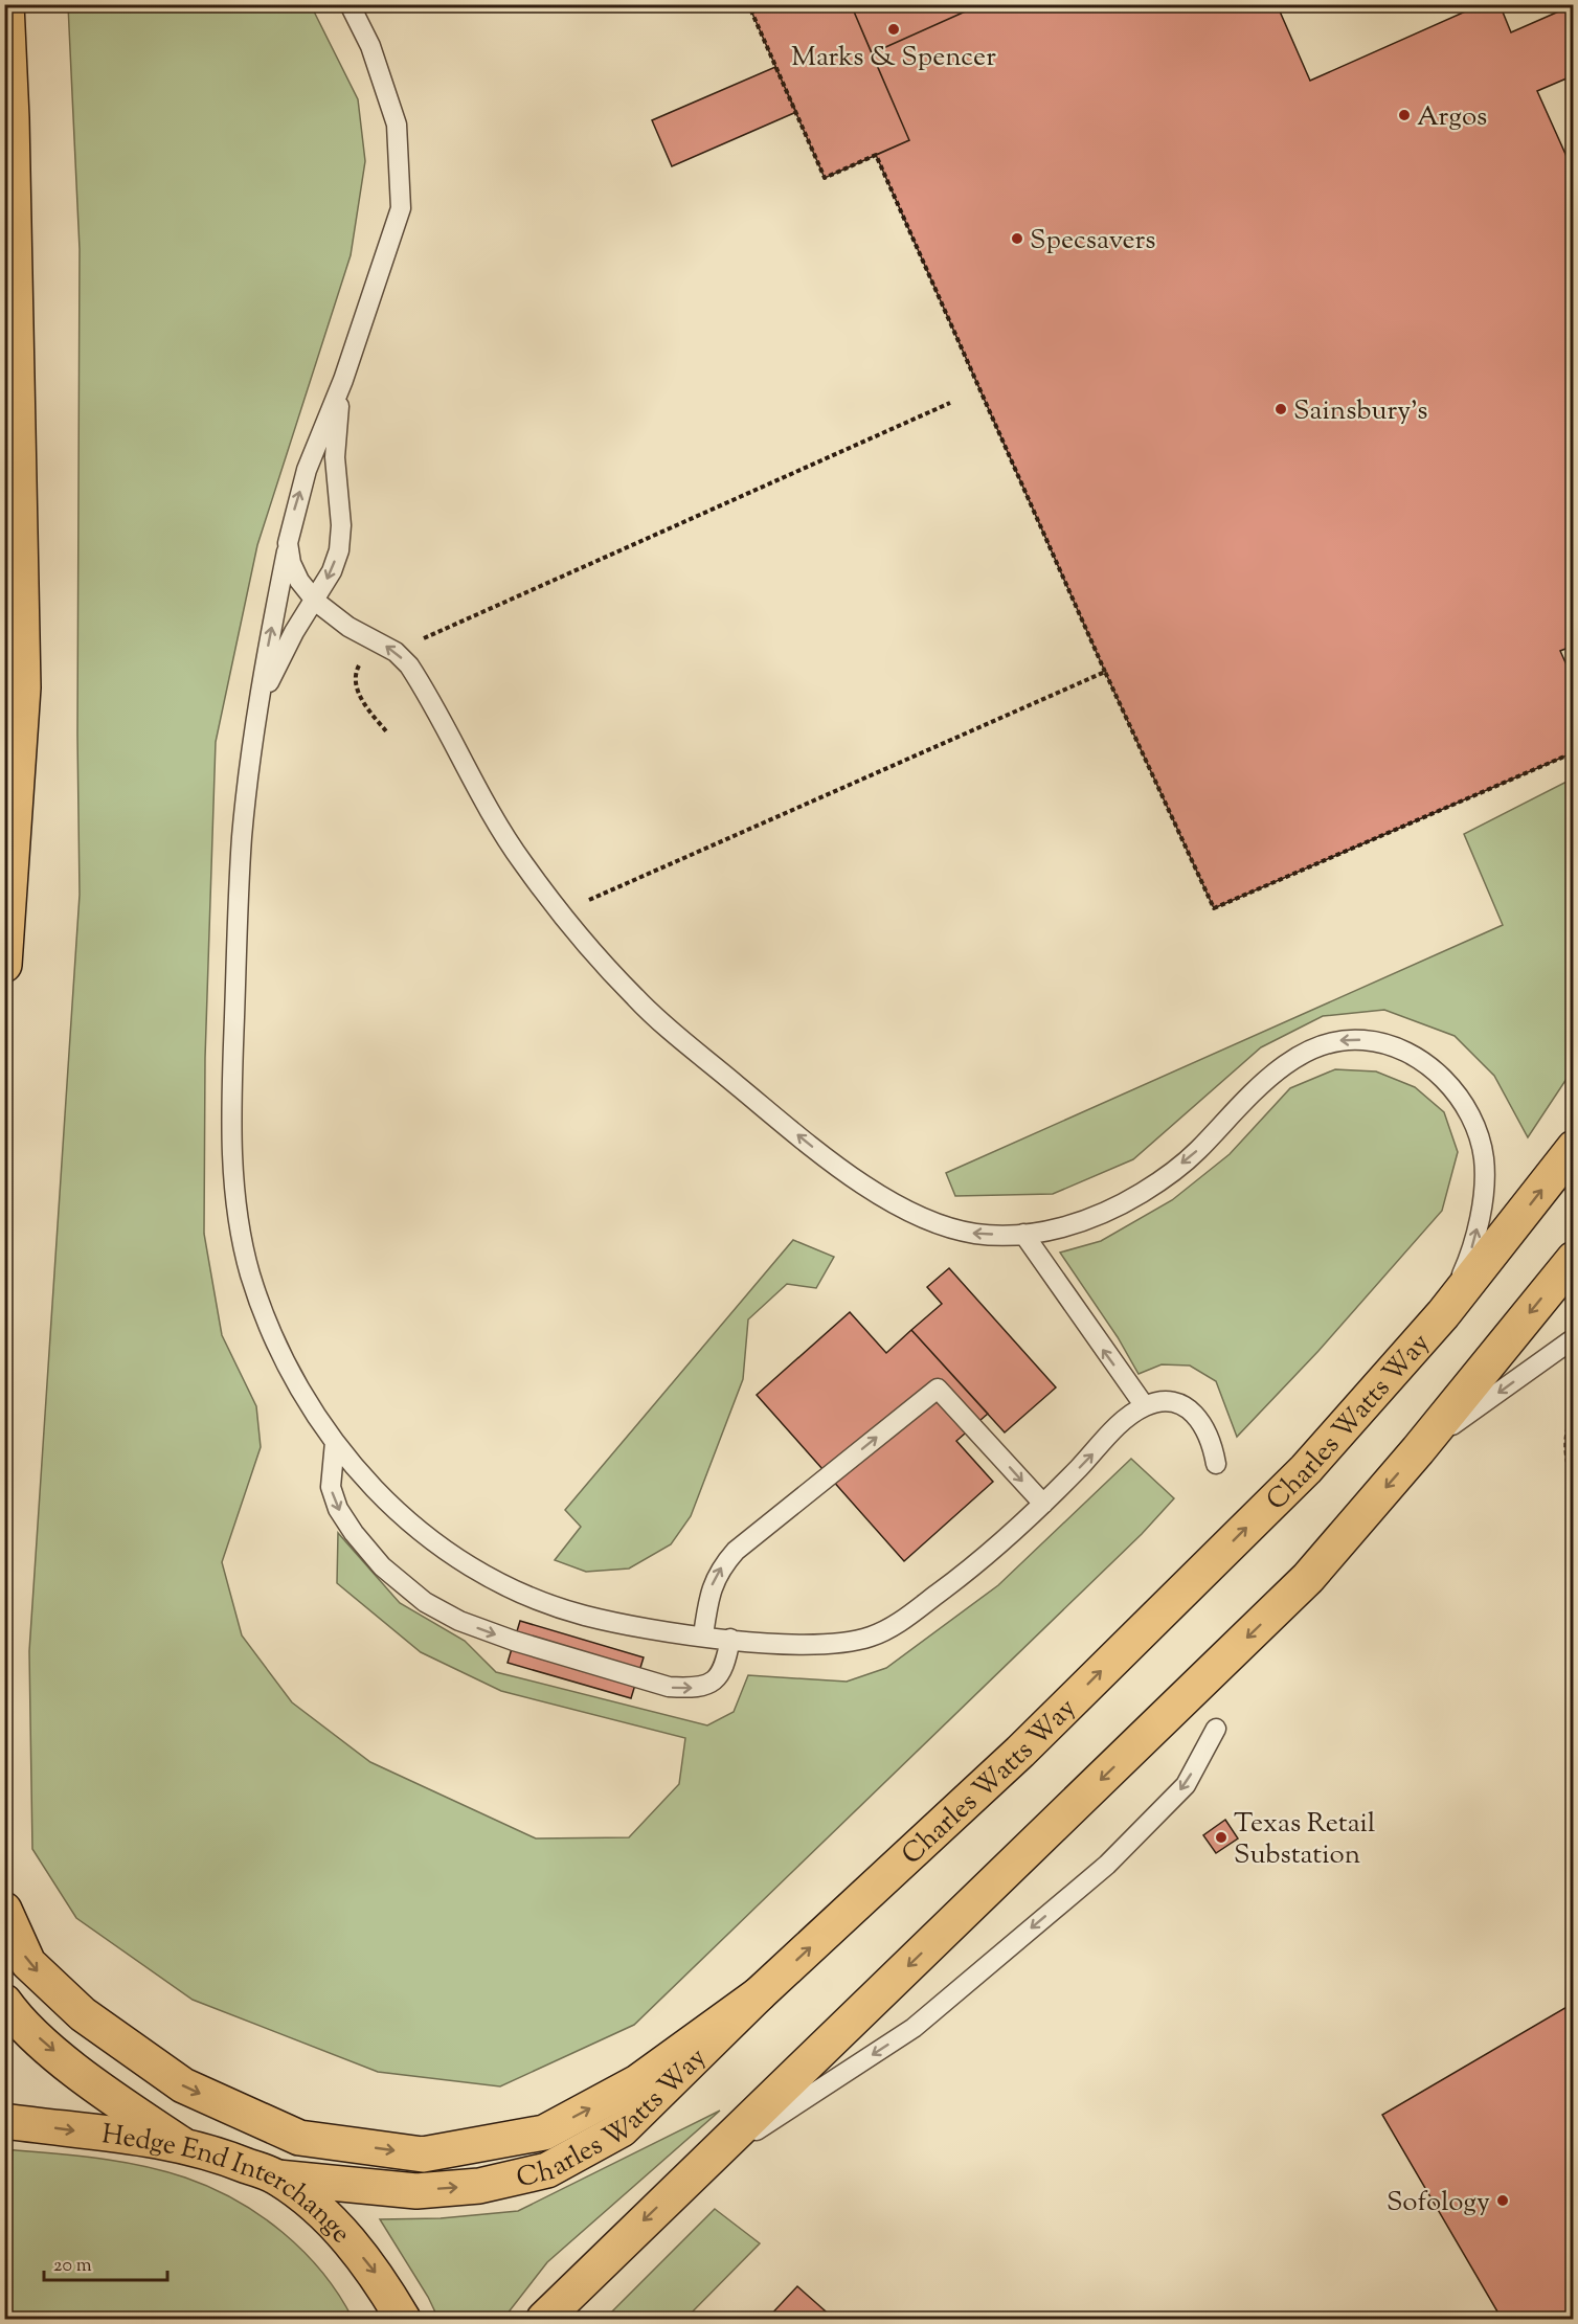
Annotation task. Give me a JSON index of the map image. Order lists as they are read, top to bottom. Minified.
{"streets":{"main road":["Charles Watts Way","Hedge End Interchange"]},"crossings":[["Charles Watts Way","Hedge End Interchange"]],"places":["Marks & Spencer","Argos","Specsavers","Sainsbury's","Texas Retail Substation","Sofology"],"scale_bar":"20 m"}
